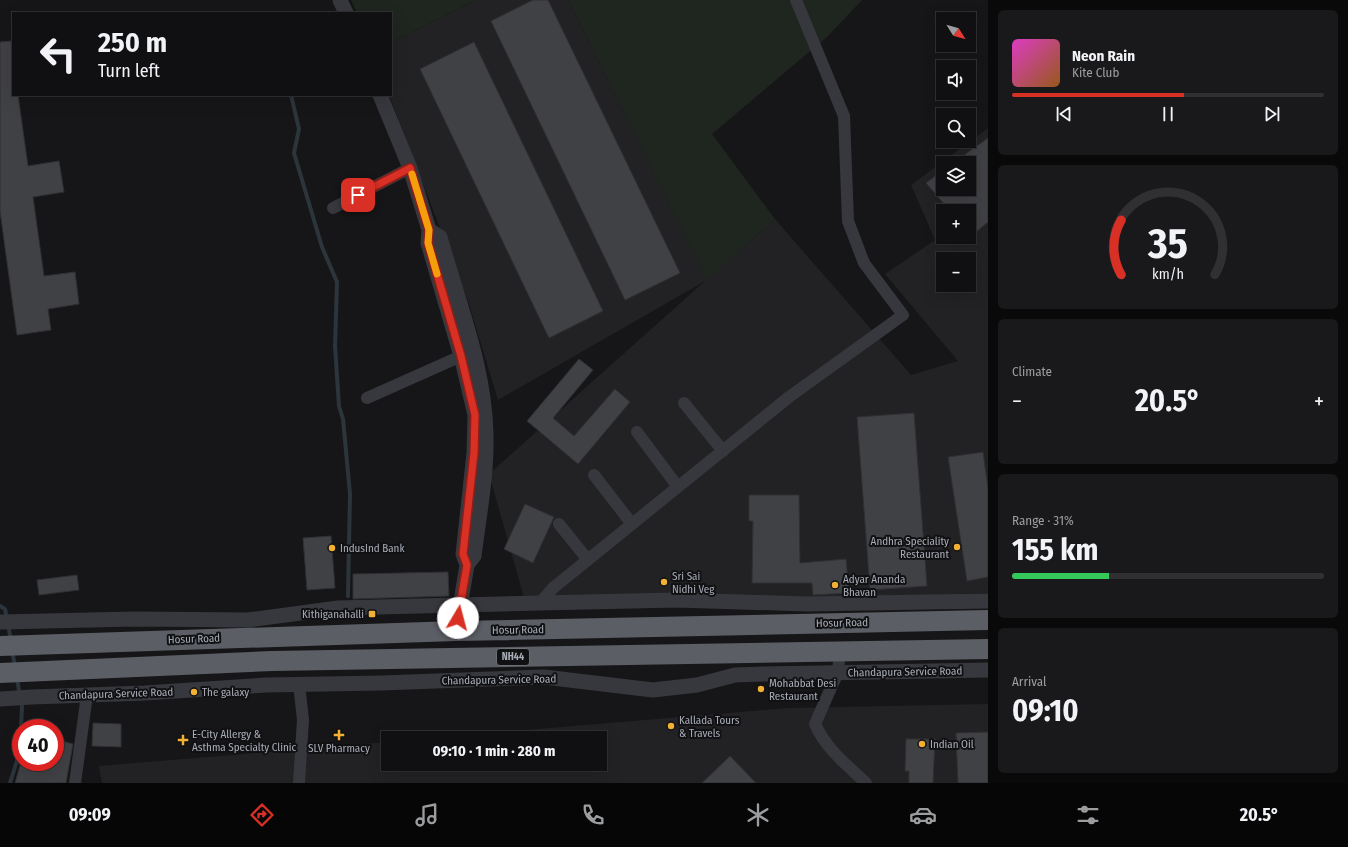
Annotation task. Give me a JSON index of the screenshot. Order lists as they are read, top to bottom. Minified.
{"streets":{"highway":["Hosur Road","NH44"],"street":["Chandapura Service Road"]},"places":{"other":["Andhra Speciality Restaurant","IndusInd Bank","Sri Sai Nidhi Veg","Adyar Ananda Bhavan","Mohabbat Desi Restaurant","The galaxy","Kallada Tours & Travels","Indian Oil"],"transit":["Kithiganahalli"],"health":["SLV Pharmacy","E-City Allergy & Asthma Specialty Clinic"]},"north":"bottom right","page":{"map_buttons":["+","−"],"turn":["250 m","Turn left"],"song":["Neon Rain","Kite Club"],"tile":["Climate",["Range · 31%","155 km"],["Arrival","09:10"]],"heat":["−","20.5°","+"],"limit":"40","trip":"09:10 · 1 min · 280 m","tabs":["09:09","20.5°"],"gauge":["35","km/h"]}}
